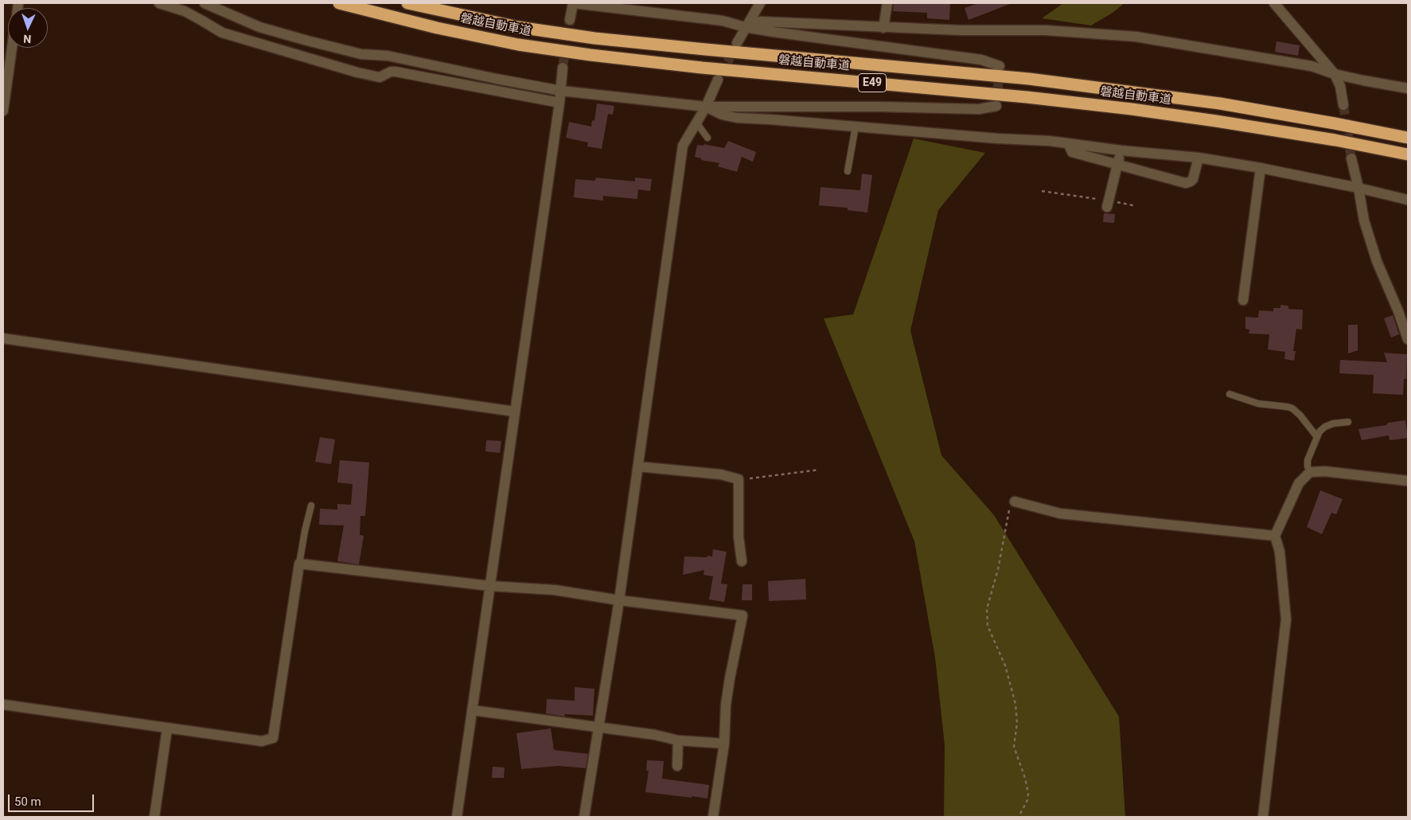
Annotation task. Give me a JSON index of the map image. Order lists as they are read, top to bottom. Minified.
{"streets":{"highway":["磐越自動車道","E49"]},"scale_bar":"50 m","north":"bottom"}
